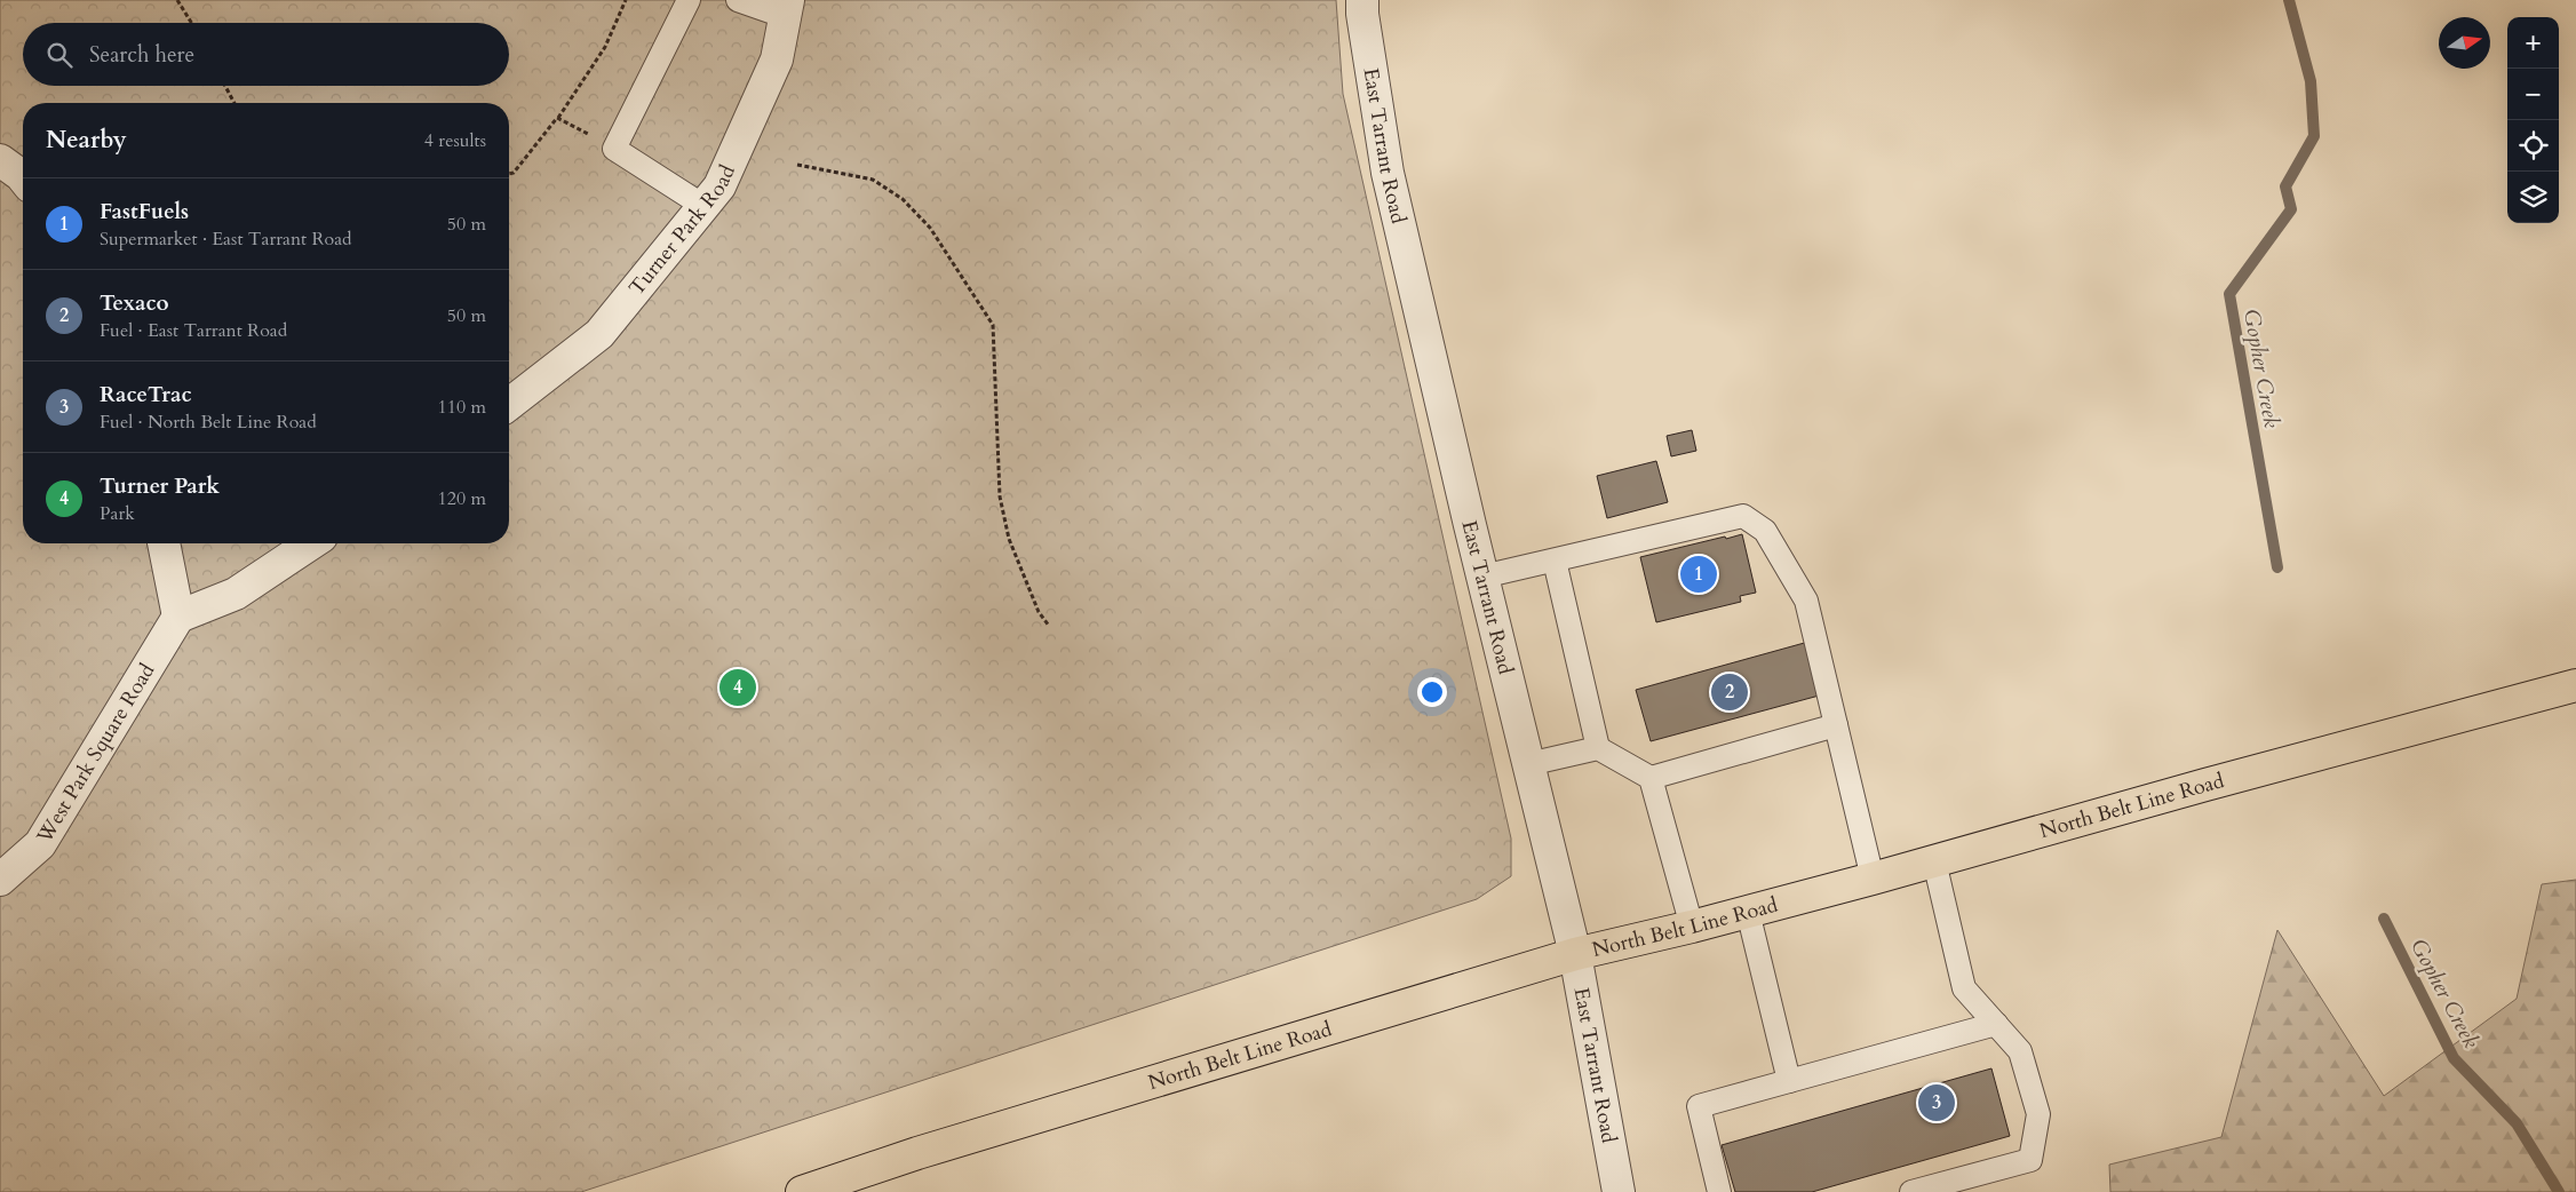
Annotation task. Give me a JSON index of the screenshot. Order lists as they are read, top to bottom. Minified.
{"streets":{"main road":["North Belt Line Road"],"street":["East Tarrant Road","Turner Park Road","West Park Square Road"]},"crossings":[["East Tarrant Road","North Belt Line Road"]],"water":["Gopher Creek"],"north":"right","page":{"map_buttons":["+","−"],"search":"Search here","heading":["Nearby","4 results"],"list":[{"mark":"1","name":"FastFuels","note":"Supermarket · East Tarrant Road","value":"50 m"},{"mark":"2","name":"Texaco","note":"Fuel · East Tarrant Road","value":"50 m"},{"mark":"3","name":"RaceTrac","note":"Fuel · North Belt Line Road","value":"110 m"},{"mark":"4","name":"Turner Park","note":"Park","value":"120 m"}],"pins":["1","4","2","3"]}}
